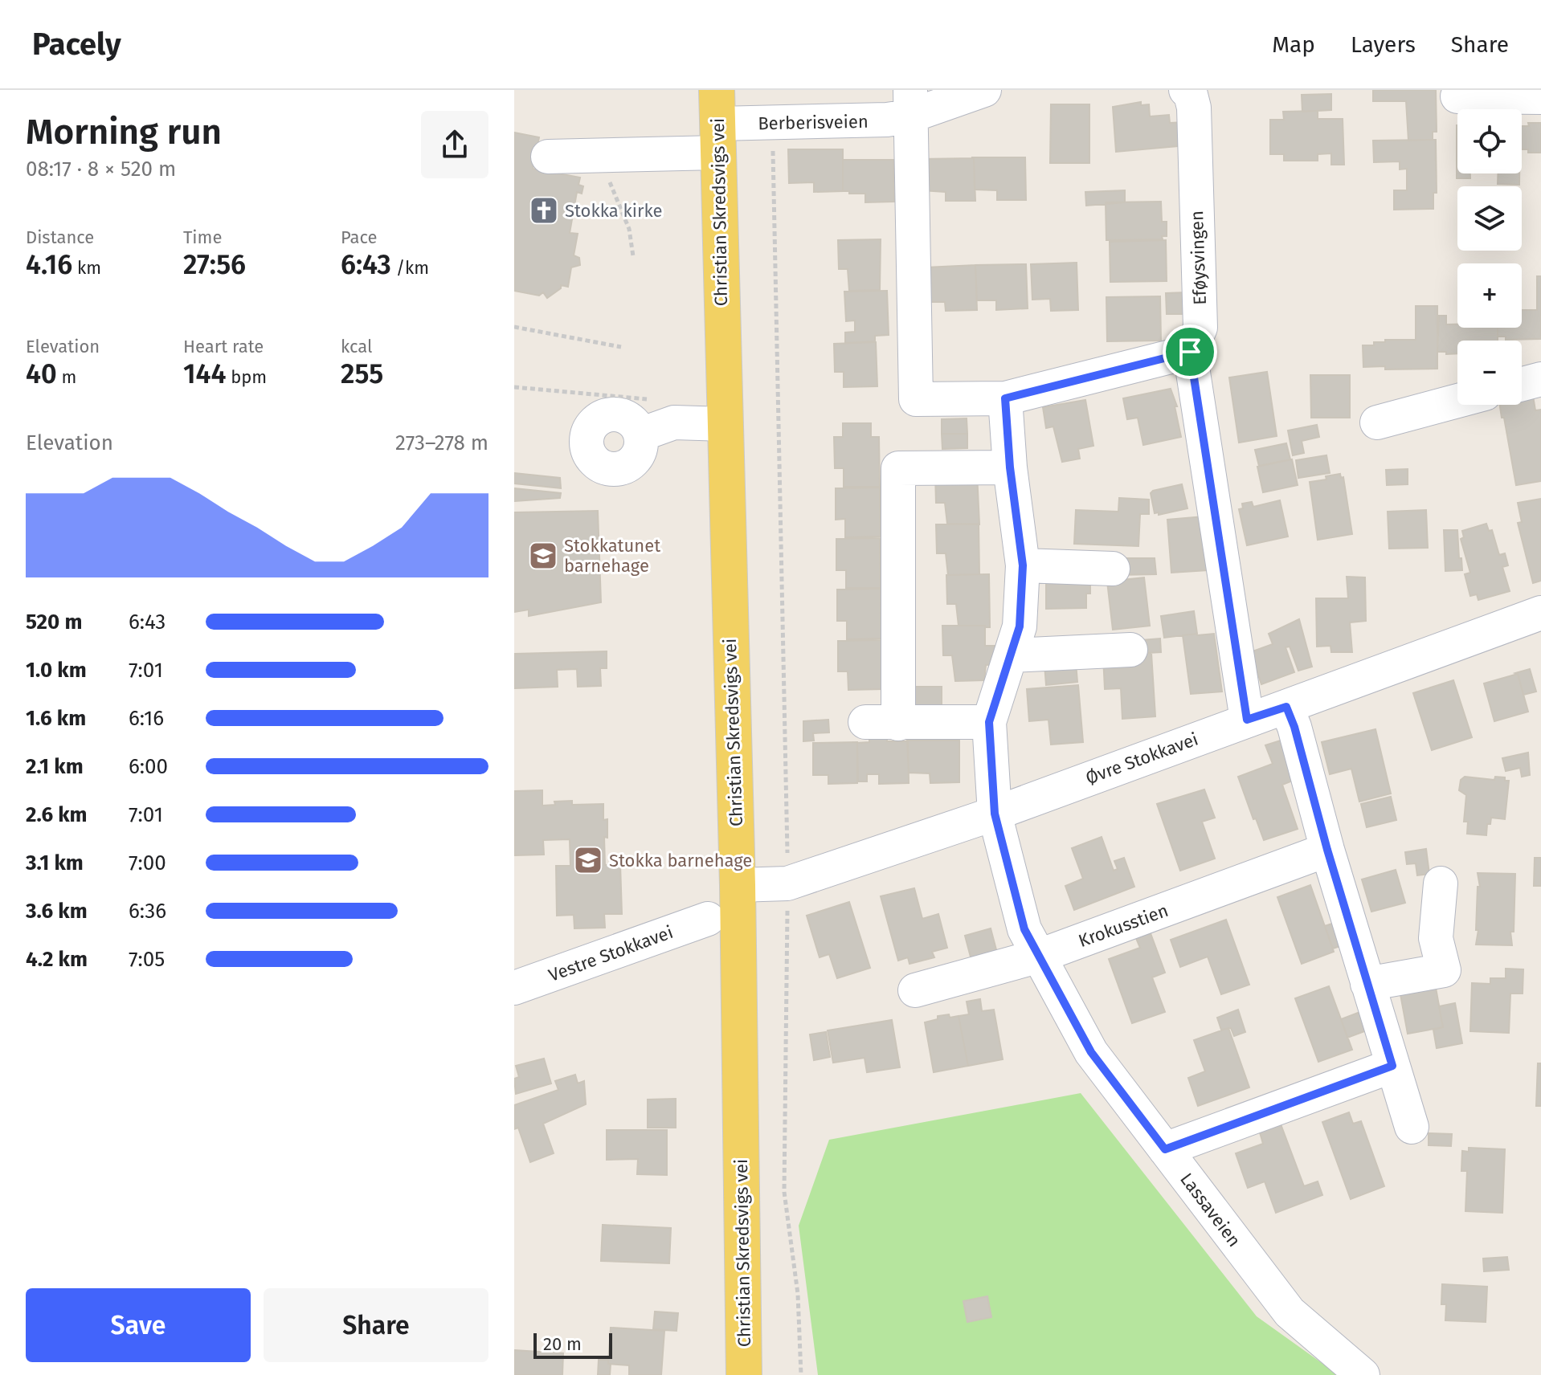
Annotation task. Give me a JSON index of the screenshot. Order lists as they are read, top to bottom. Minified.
{"streets":{"main road":["Christian Skredsvigs vei"],"street":["Berberisveien","Eføysvingen","Øvre Stokkavei","Krokusstien","Vestre Stokkavei","Lassaveien"]},"crossings":[["Berberisveien","Christian Skredsvigs vei"],["Christian Skredsvigs vei","Øvre Stokkavei"],["Øvre Stokkavei","Lassaveien"],["Krokusstien","Lassaveien"]],"places":{"church":["Stokka kirke"],"school or university":["Stokkatunet barnehage","Stokka barnehage"]},"scale_bar":"20 m","page":{"header":"Pacely","nav":["Map","Layers","Share"],"heading":["Morning run","08:17 · 8 × 520 m"],"map_buttons":["+","−"],"stats":[["Distance","4.16 km"],["Time","27:56"],["Pace","6:43 /km"],["Elevation","40 m"],["Heart rate","144 bpm"],["kcal","255"]],"chart":["Elevation","273–278 m"],"list":[{"name":"520 m","note":"6:43"},{"name":"1.0 km","note":"7:01"},{"name":"1.6 km","note":"6:16"},{"name":"2.1 km","note":"6:00"},{"name":"2.6 km","note":"7:01"},{"name":"3.1 km","note":"7:00"},{"name":"3.6 km","note":"6:36"},{"name":"4.2 km","note":"7:05"}],"buttons":["Save","Share"],"scale":"20 m"}}
